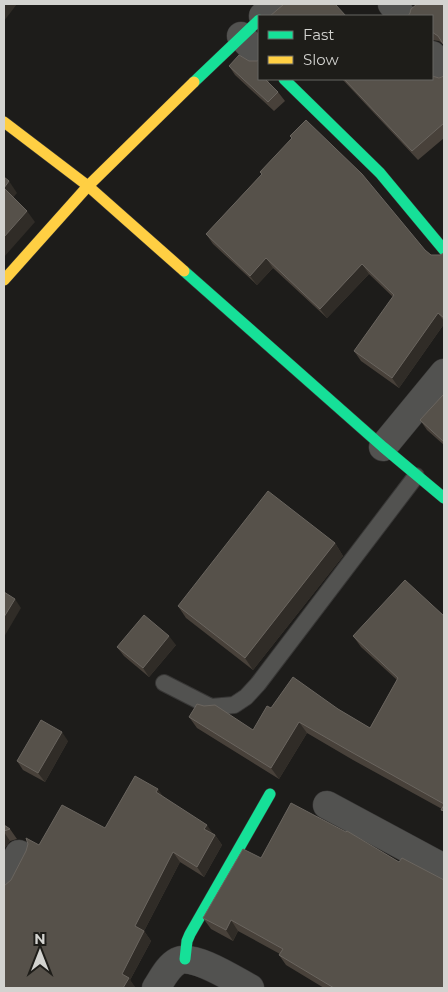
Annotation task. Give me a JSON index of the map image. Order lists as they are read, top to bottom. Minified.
{"legend":["Fast","Slow"],"north":"top"}
